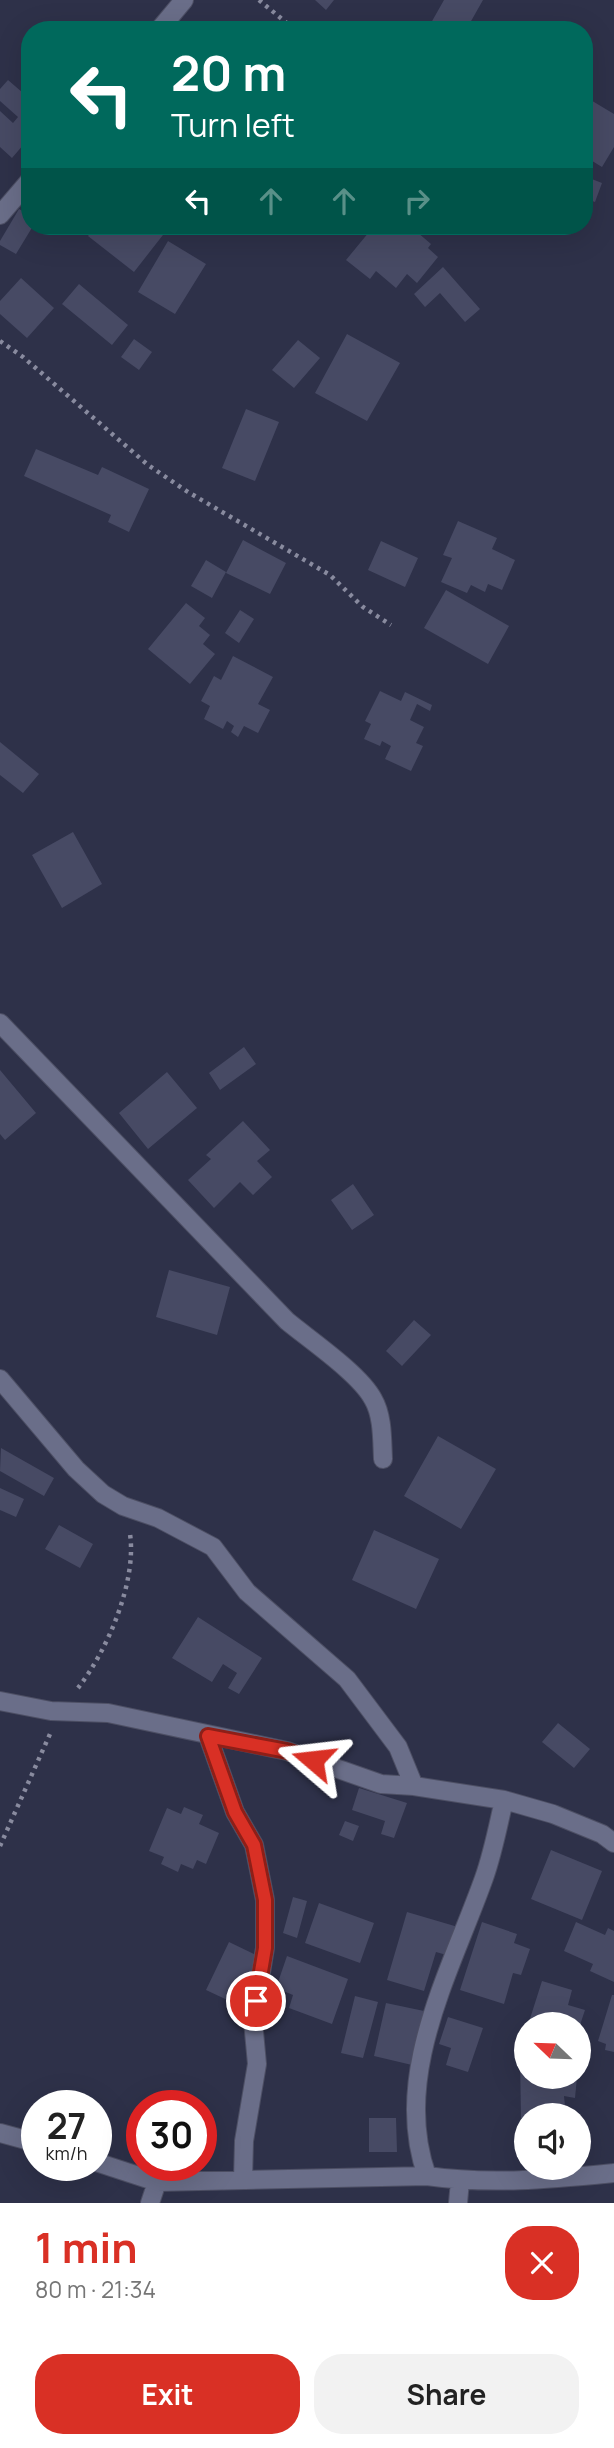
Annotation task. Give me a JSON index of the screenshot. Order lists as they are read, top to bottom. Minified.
{"north":"top left","page":{"turn":["20 m","Turn left"],"speed":"27 km/h","limit":"30","heading":["1 min","80 m · 21:34"],"buttons":["Exit","Share"]}}
